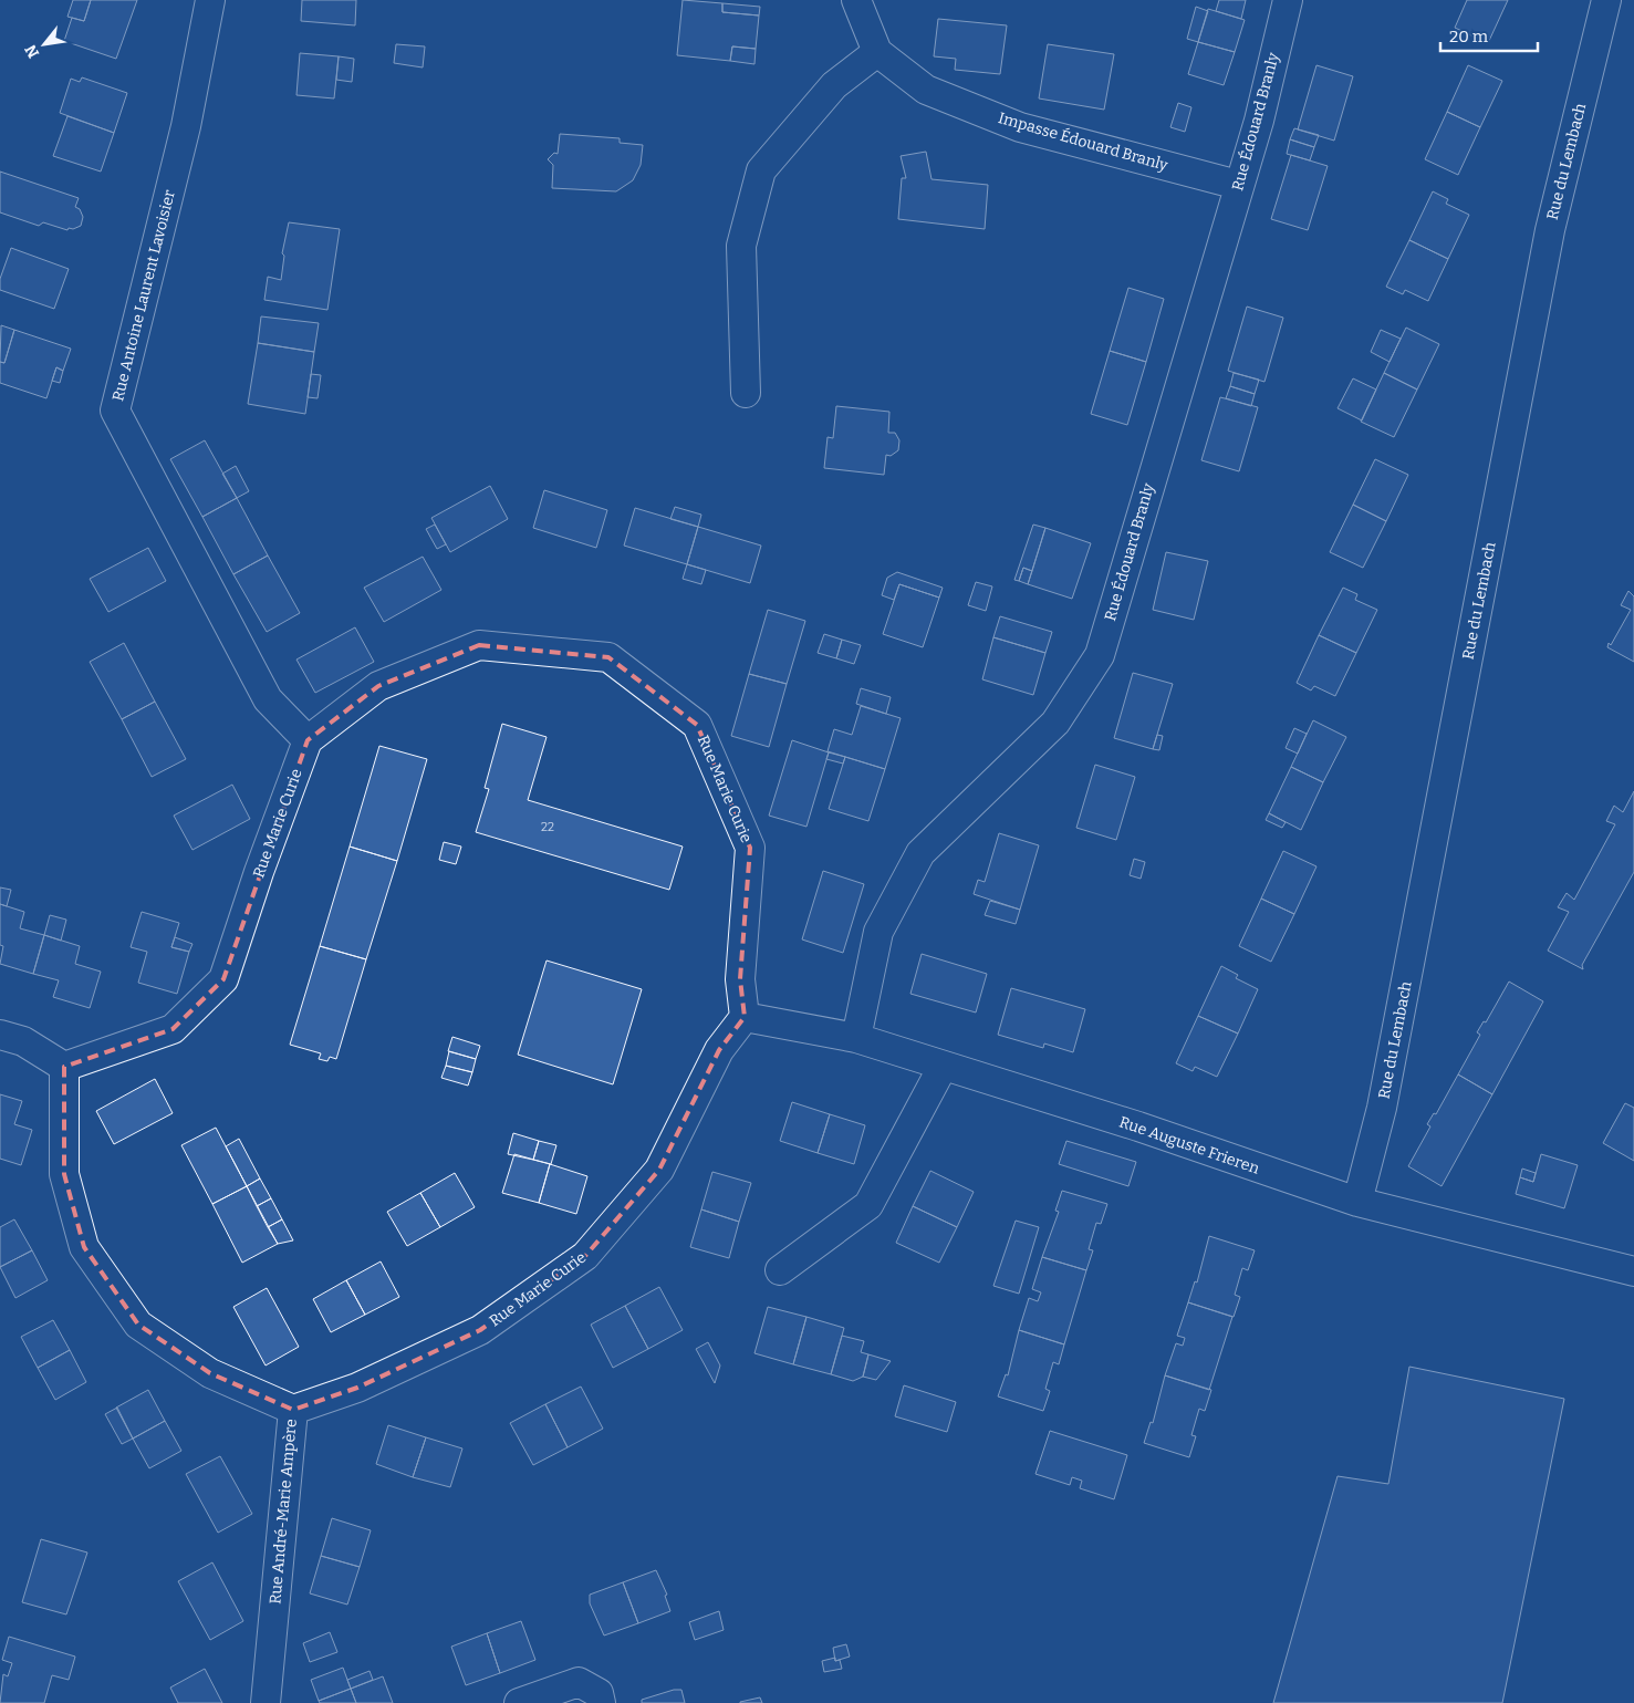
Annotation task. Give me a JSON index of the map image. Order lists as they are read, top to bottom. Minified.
{"streets":{"street":["Rue Édouard Branly","Impasse Édouard Branly","Rue du Lembach","Rue Antoine Laurent Lavoisier","Rue Marie Curie","Rue Auguste Frieren","Rue André-Marie Ampère"]},"crossings":[["Rue Édouard Branly","Impasse Édouard Branly"],["Rue Édouard Branly","Rue Auguste Frieren"],["Rue du Lembach","Rue Auguste Frieren"],["Rue Antoine Laurent Lavoisier","Rue Marie Curie"],["Rue Marie Curie","Rue Auguste Frieren"],["Rue Marie Curie","Rue André-Marie Ampère"]],"house_numbers":["22"],"scale_bar":"20 m","north":"bottom left"}
